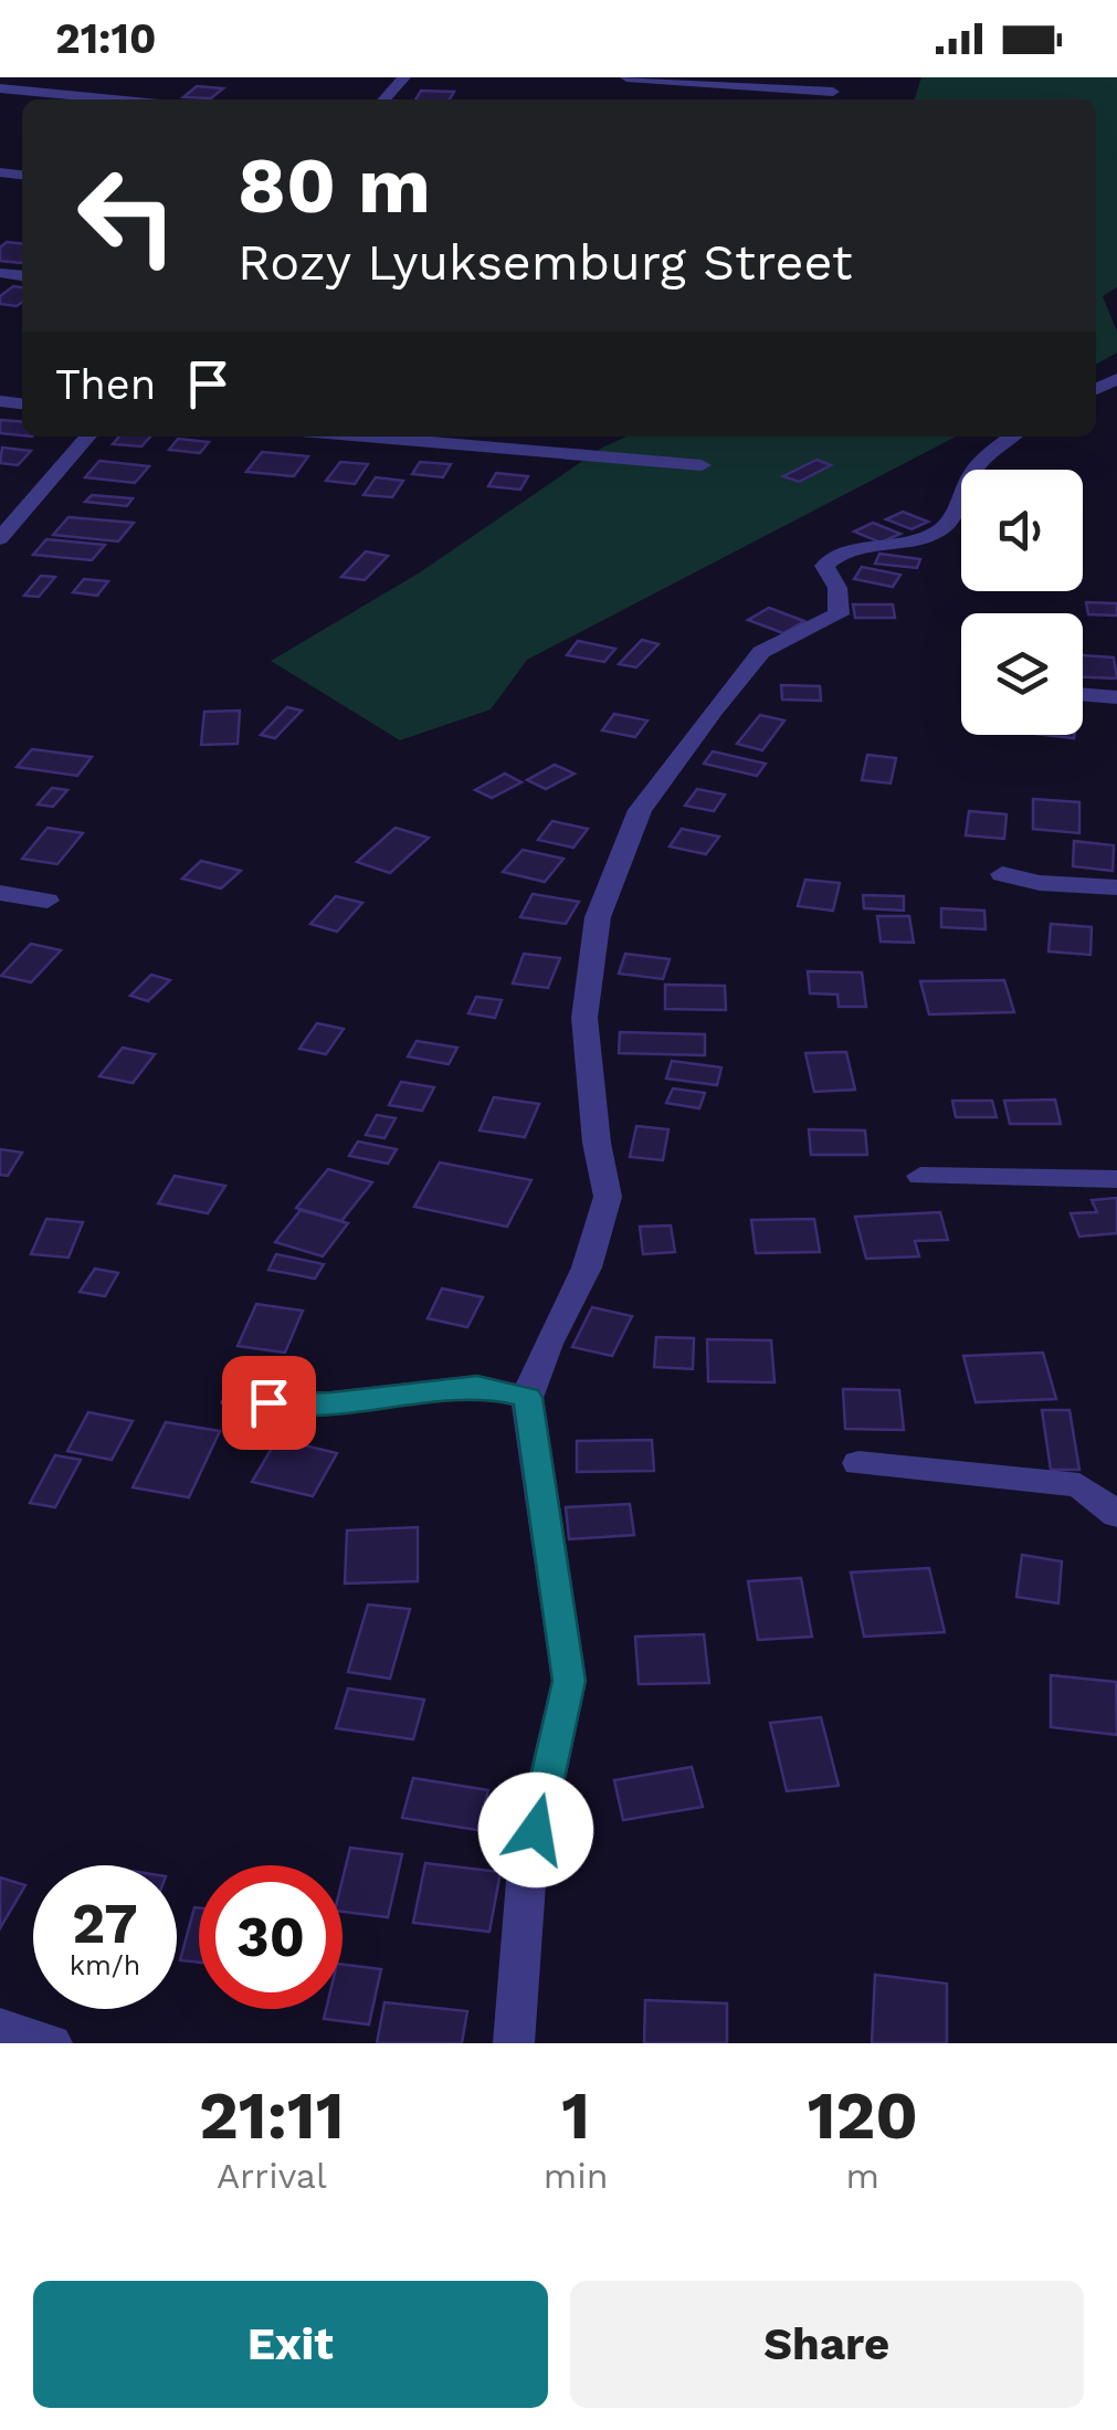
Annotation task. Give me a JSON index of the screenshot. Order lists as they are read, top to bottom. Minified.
{"page":{"status":"21:10","turn":["80 m","Rozy Lyuksemburg Street"],"then":"Then","speed":"27 km/h","limit":"30","eta":["21:11","Arrival","1","min","120","m"],"buttons":["Exit","Share"]}}
